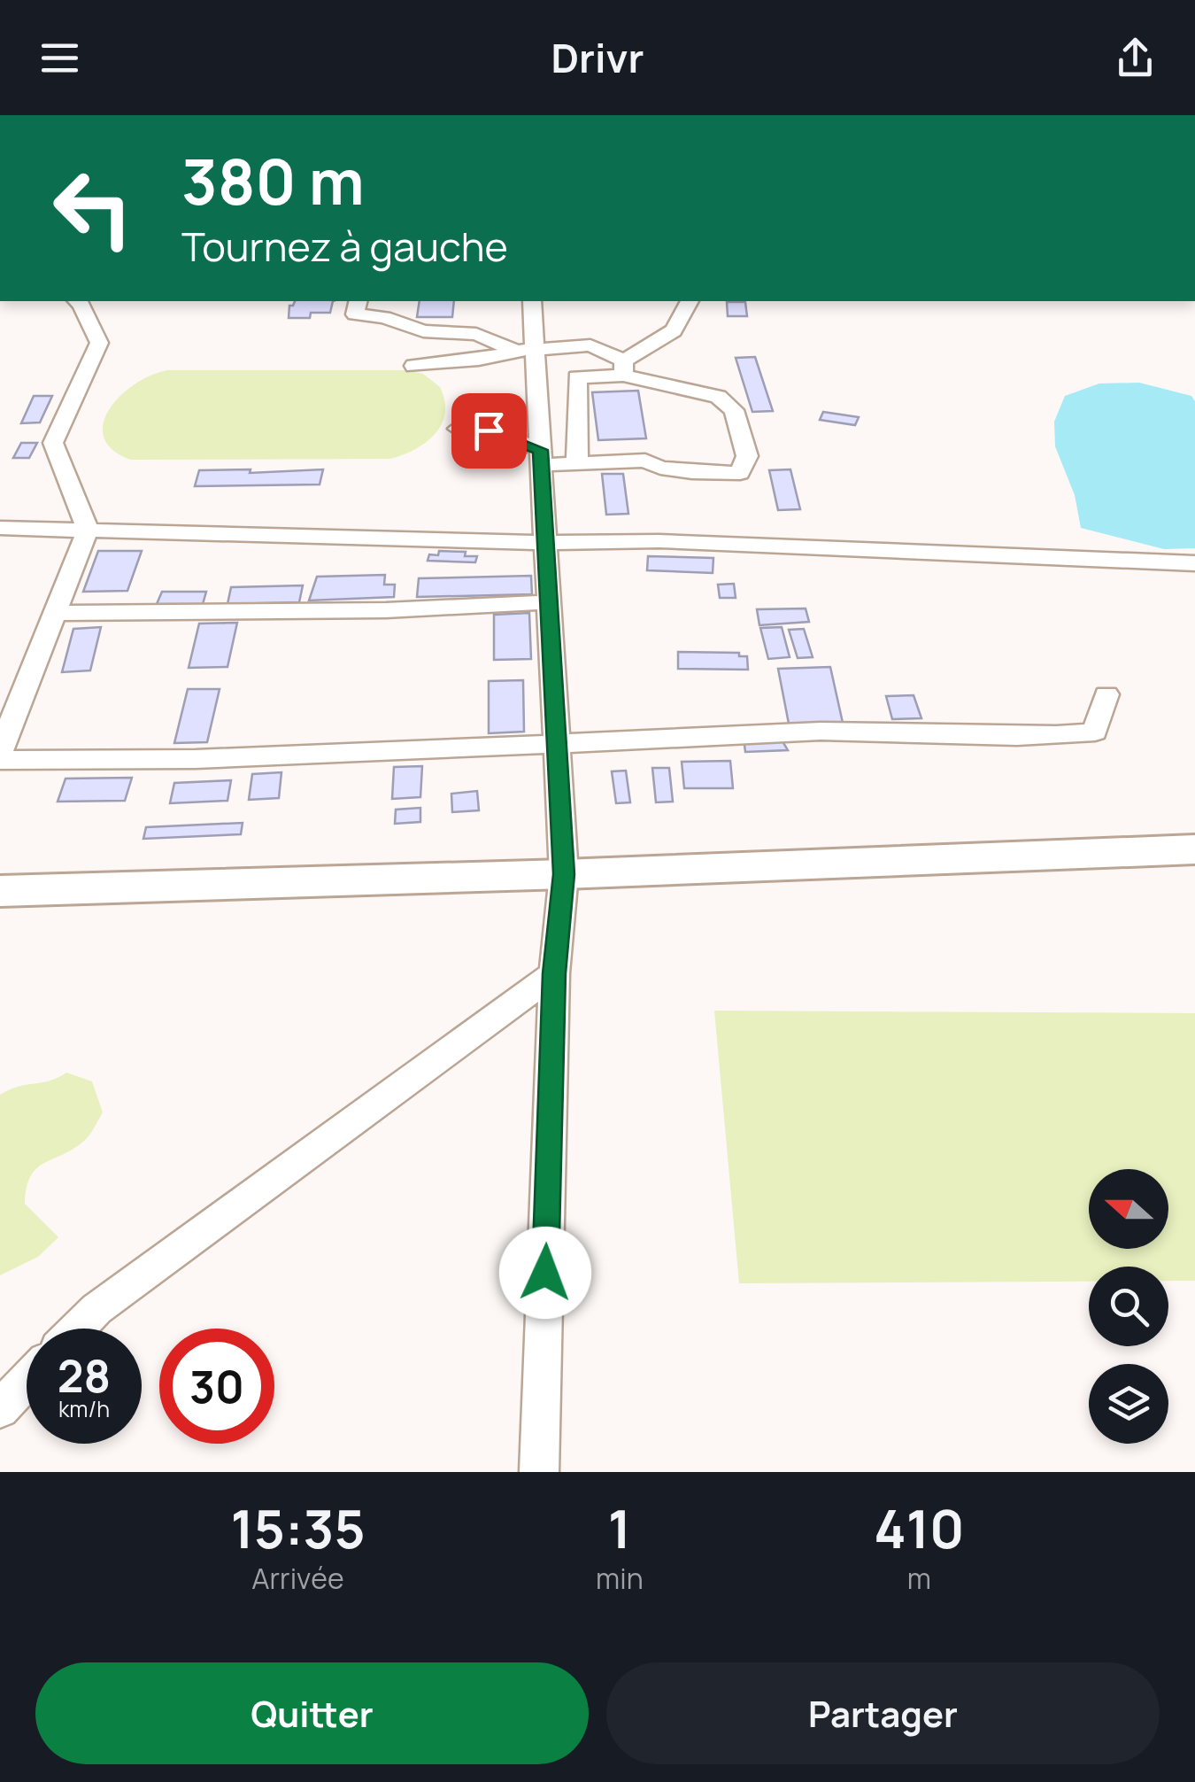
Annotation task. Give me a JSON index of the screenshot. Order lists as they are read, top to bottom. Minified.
{"north":"left","page":{"header":"Drivr","turn":["380 m","Tournez à gauche"],"speed":"28 km/h","limit":"30","eta":["15:35","Arrivée","1","min","410","m"],"buttons":["Quitter","Partager"]}}
